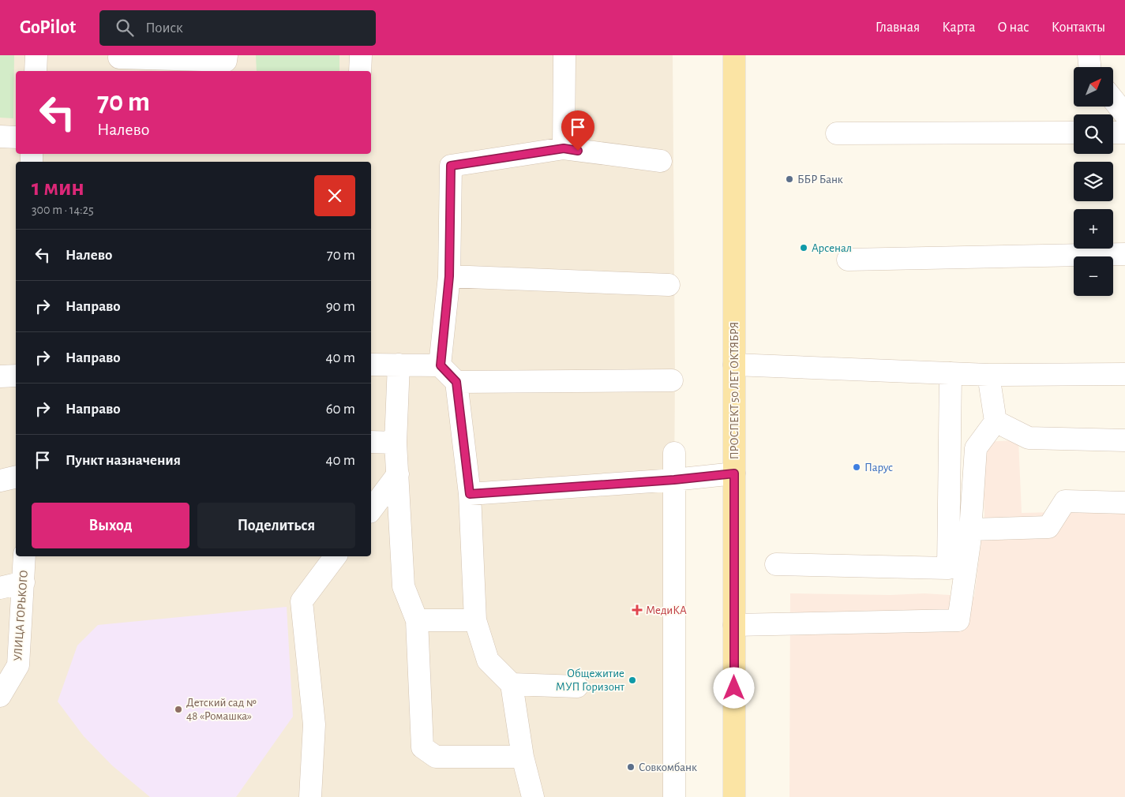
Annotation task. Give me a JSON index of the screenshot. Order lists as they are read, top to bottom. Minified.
{"streets":{"main road":["ПРОСПЕКТ 50 ЛЕТ ОКТЯБРЯ"],"street":["УЛИЦА ГОРЬКОГО"]},"places":{"other":["ББР Банк","Арсенал","Парус","Общежитие МУП Горизонт","Детский сад № 48 «Ромашка»","Совкомбанк"],"health":["МедиКА"]},"north":"top right","page":{"header":"GoPilot","search":"Поиск","nav":["Главная","Карта","О нас","Контакты"],"map_buttons":["+","−"],"turn":["70 m","Налево"],"heading":["1 мин","300 m · 14:25"],"list":[{"name":"Налево","value":"70 m"},{"name":"Направо","value":"90 m"},{"name":"Направо","value":"40 m"},{"name":"Направо","value":"60 m"},{"name":"Пункт назначения","value":"40 m"}],"buttons":["Выход","Поделиться"]}}
